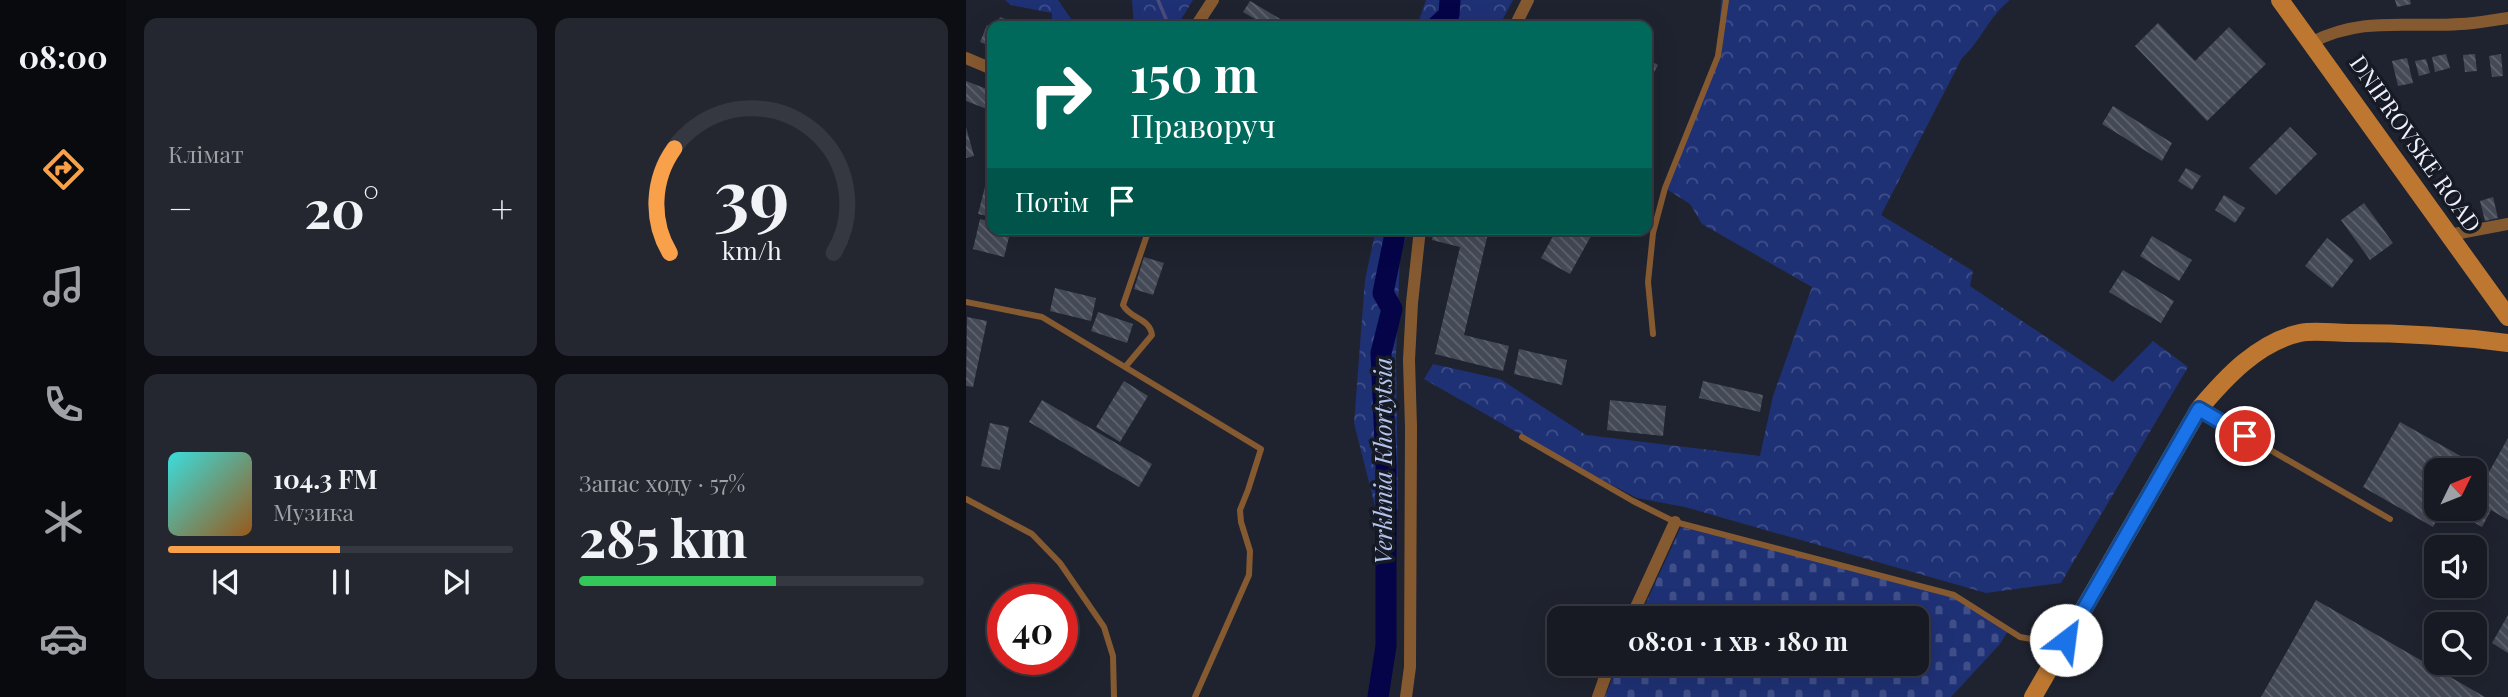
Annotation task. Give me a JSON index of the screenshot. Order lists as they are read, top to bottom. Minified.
{"streets":{"street":["DNIPROVSKE ROAD"]},"water":["Verkhnia Khortytsia"],"north":"top right","page":{"tabs":"08:00","tile":["Клімат",["Запас ходу · 57%","285 km"]],"turn":["150 m","Праворуч"],"then":"Потім","heat":["−","20°","+"],"song":["104.3 FM","Музика"],"limit":"40","trip":"08:01 · 1 хв · 180 m","gauge":["39","km/h"]}}
